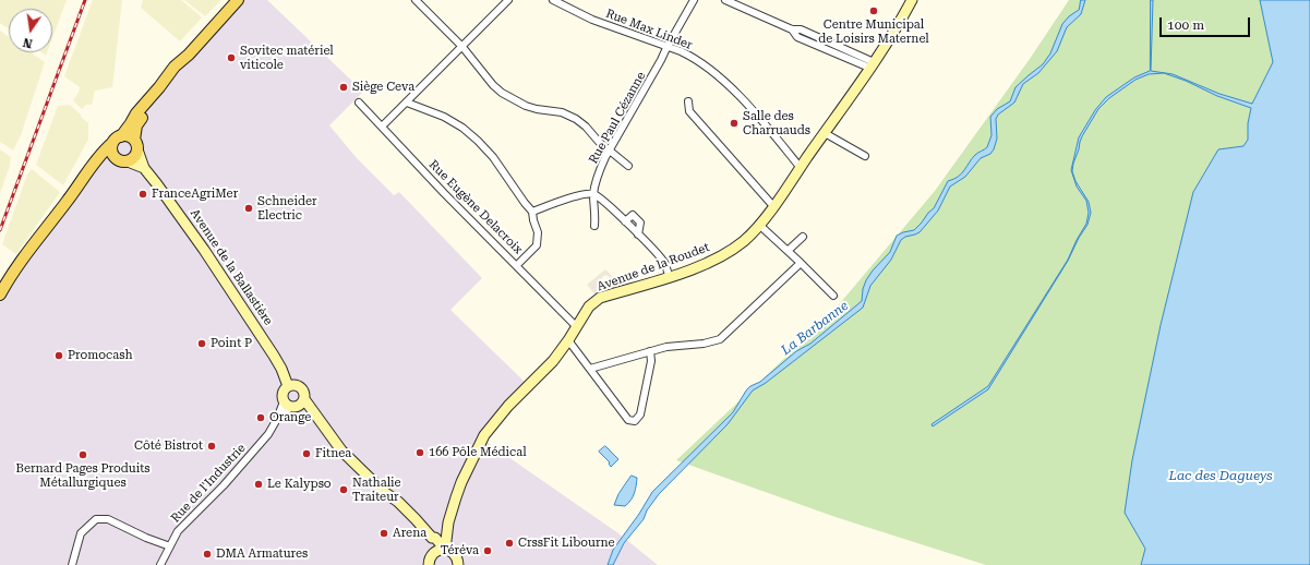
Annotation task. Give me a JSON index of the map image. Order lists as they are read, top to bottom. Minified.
{"streets":{"street":["Rue Max Linder","Rue Paul Cézanne","Rue Eugène Delacroix","Avenue de la Ballastière","Avenue de la Roudet","Rue de l'Industrie"]},"crossings":[["Rue Max Linder","Rue Paul Cézanne"],["Rue Max Linder","Avenue de la Roudet"],["Rue Eugène Delacroix","Avenue de la Roudet"],["Avenue de la Ballastière","Rue de l'Industrie"]],"water":["La Barbanne","Lac des Dagueys"],"places":["Centre Municipal de Loisirs Maternel","Sovitec matériel viticole","Siège Ceva","Salle des Charruauds","FranceAgriMer","Schneider Electric","Point P","Promocash","Orange","Côté Bistrot","166 Pôle Médical","Fitnea","Bernard Pages Produits Métallurgiques","Le Kalypso","Nathalie Traiteur","Arena","CrssFit Libourne","Téréva","DMA Armatures"],"scale_bar":"100 m","north":"bottom"}
